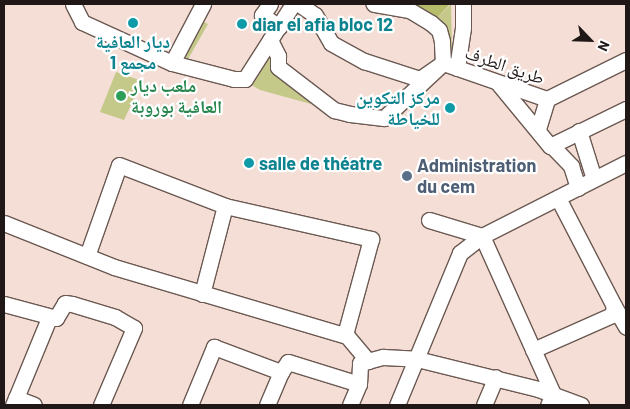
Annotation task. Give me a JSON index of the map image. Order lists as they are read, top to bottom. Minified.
{"streets":{"street":["طريق الطرف"]},"places":["ديار العافية مجمع 1","diar el afia bloc 12","ملعب ديار العافية بوروبة","مركز التكوين للخياطة","salle de théatre","Administration du cem"],"north":"bottom right"}
